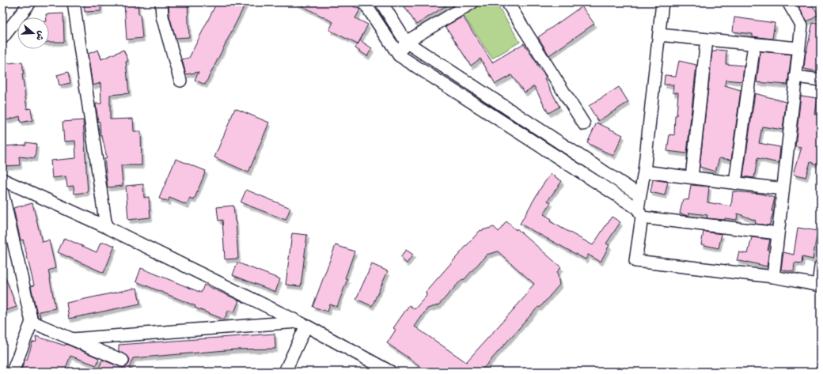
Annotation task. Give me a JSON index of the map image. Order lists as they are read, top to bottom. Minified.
{"north":"right"}
